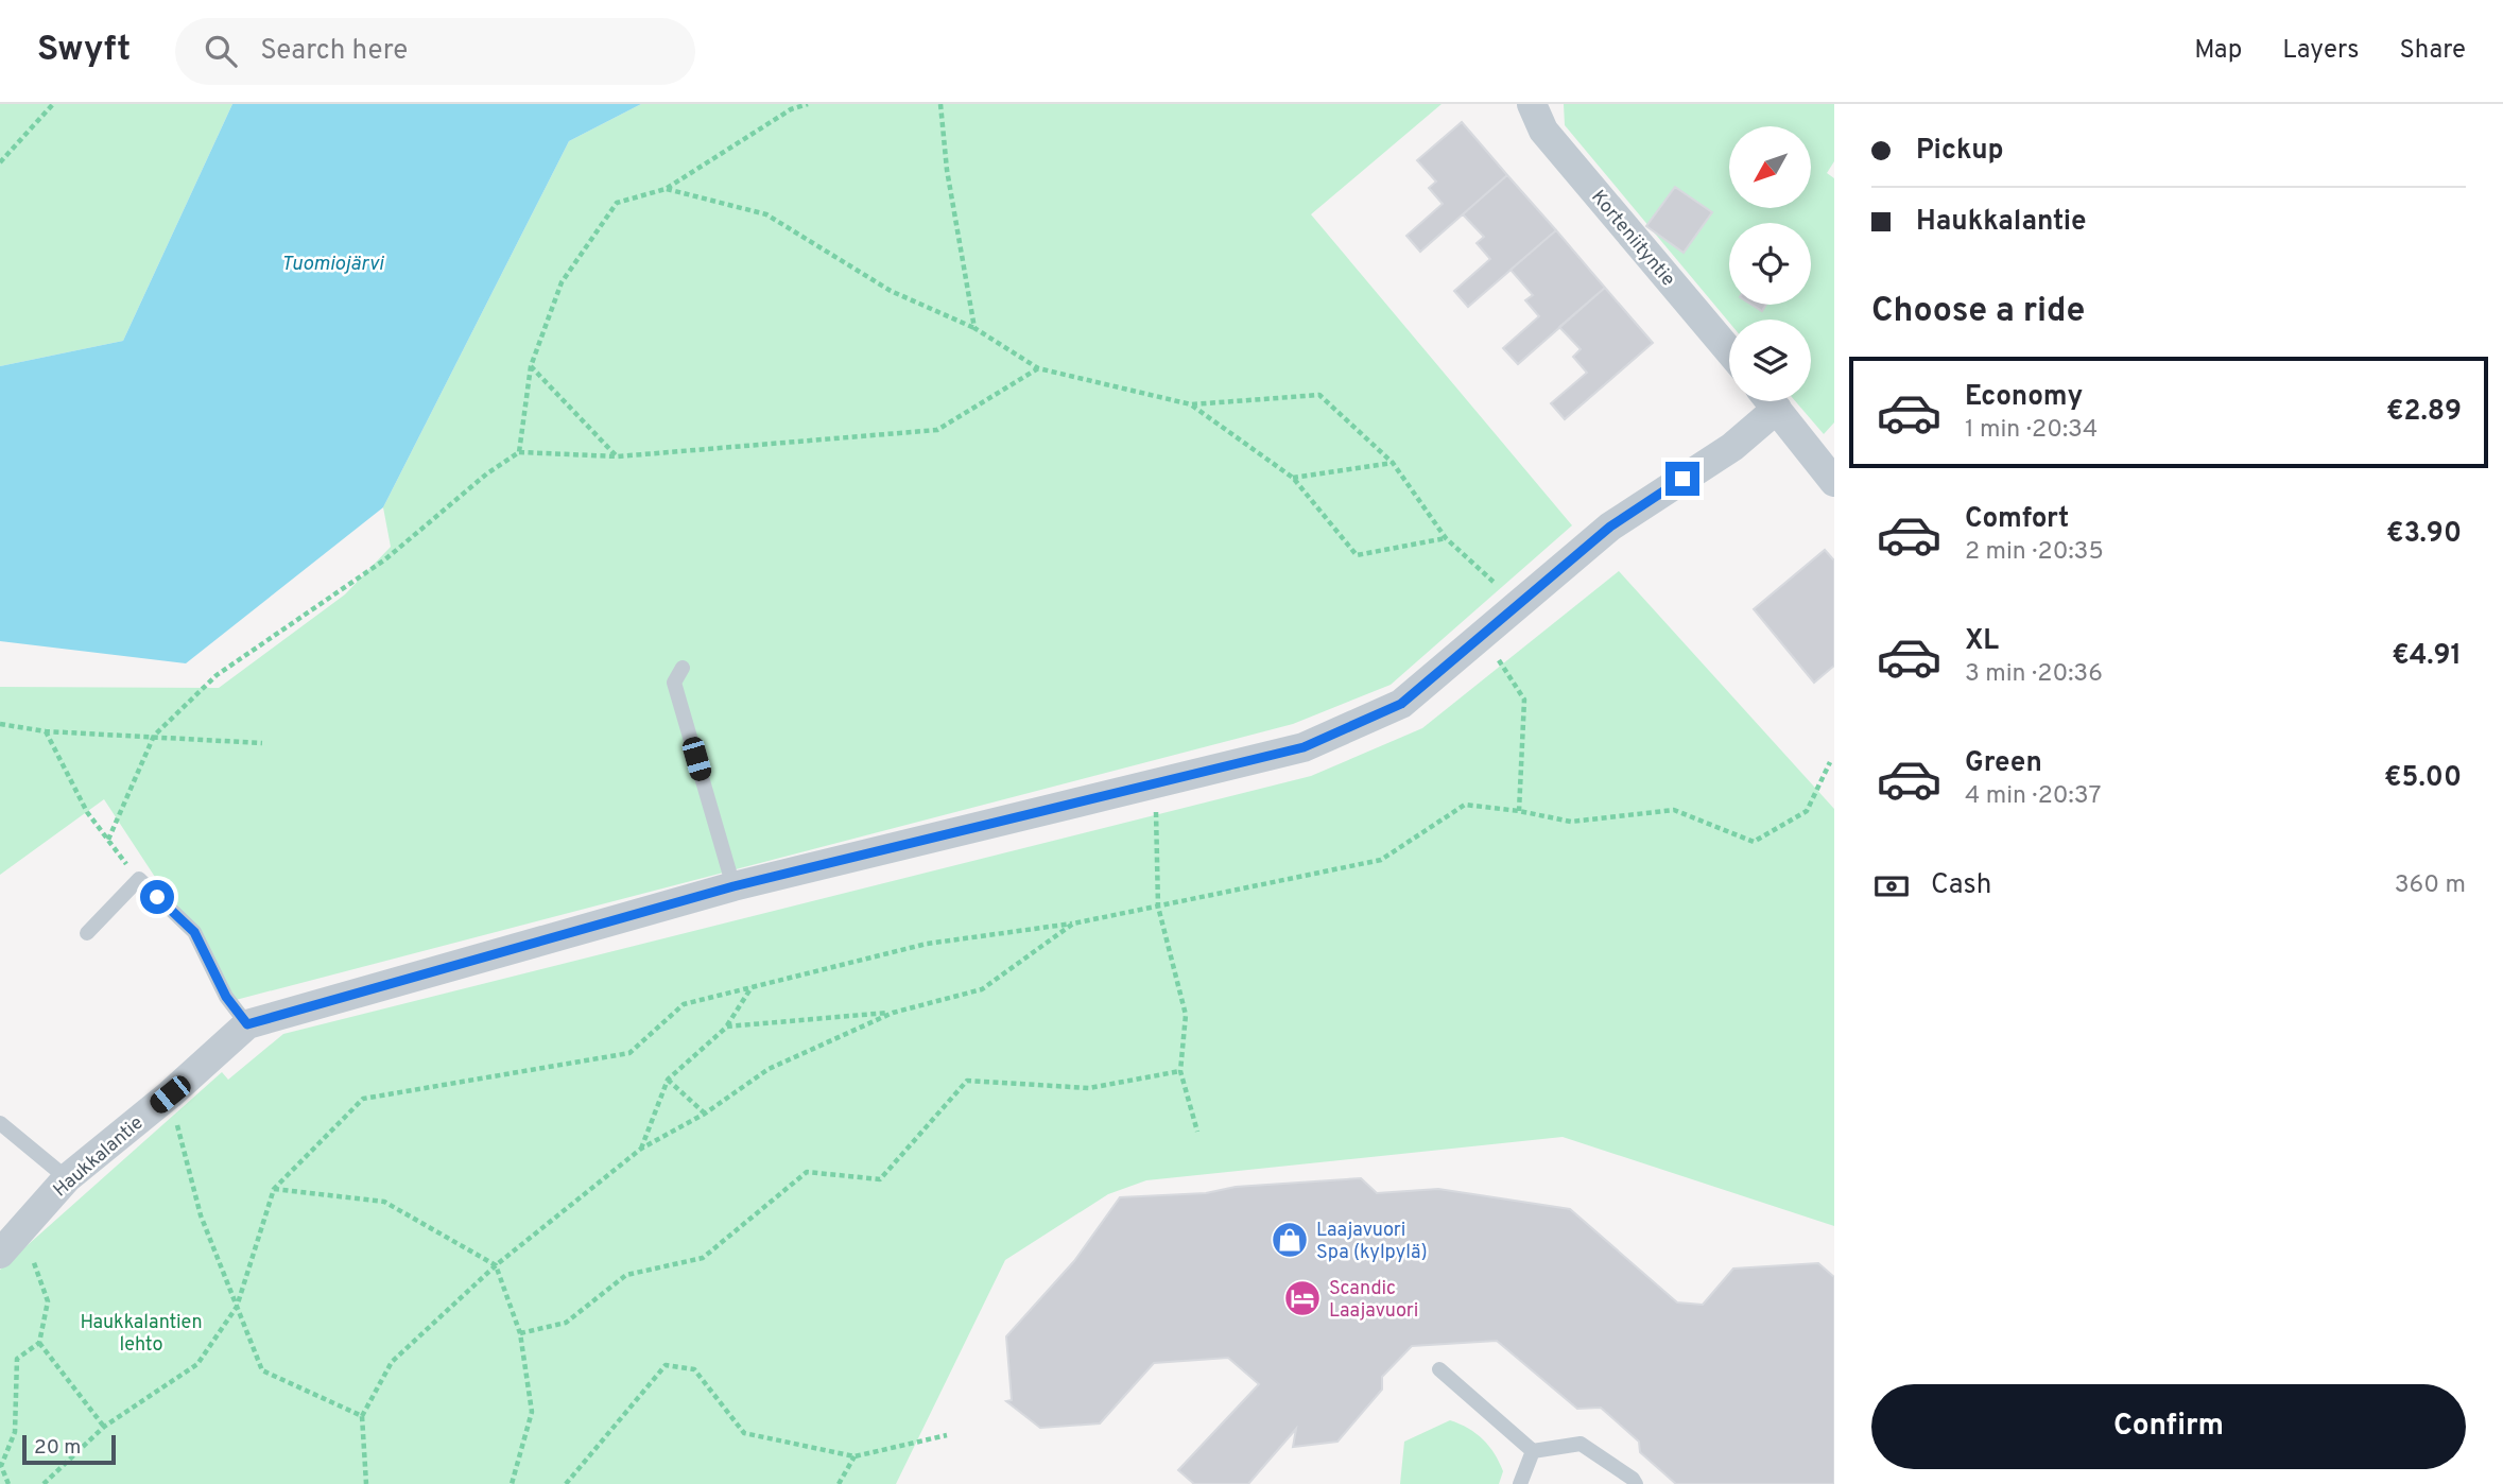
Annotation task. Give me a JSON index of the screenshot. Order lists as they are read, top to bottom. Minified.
{"streets":{"street":["Korteniityntie","Haukkalantie"]},"water":["Tuomiojärvi"],"parks":["Haukkalantien lehto"],"places":{"shop":["Laajavuori Spa (kylpylä)"],"hotel":["Scandic Laajavuori"]},"scale_bar":"20 m","north":"bottom left","page":{"header":"Swyft","search":"Search here","nav":["Map","Layers","Share"],"banner":["Pickup","Haukkalantie"],"heading":"Choose a ride","list":[{"name":"Economy","note":"1 min · 20:34","value":"€2.89"},{"name":"Comfort","note":"2 min · 20:35","value":"€3.90"},{"name":"XL","note":"3 min · 20:36","value":"€4.91"},{"name":"Green","note":"4 min · 20:37","value":"€5.00"}],"pay":["Cash","360 m"],"buttons":"Confirm","scale":"20 m"}}
